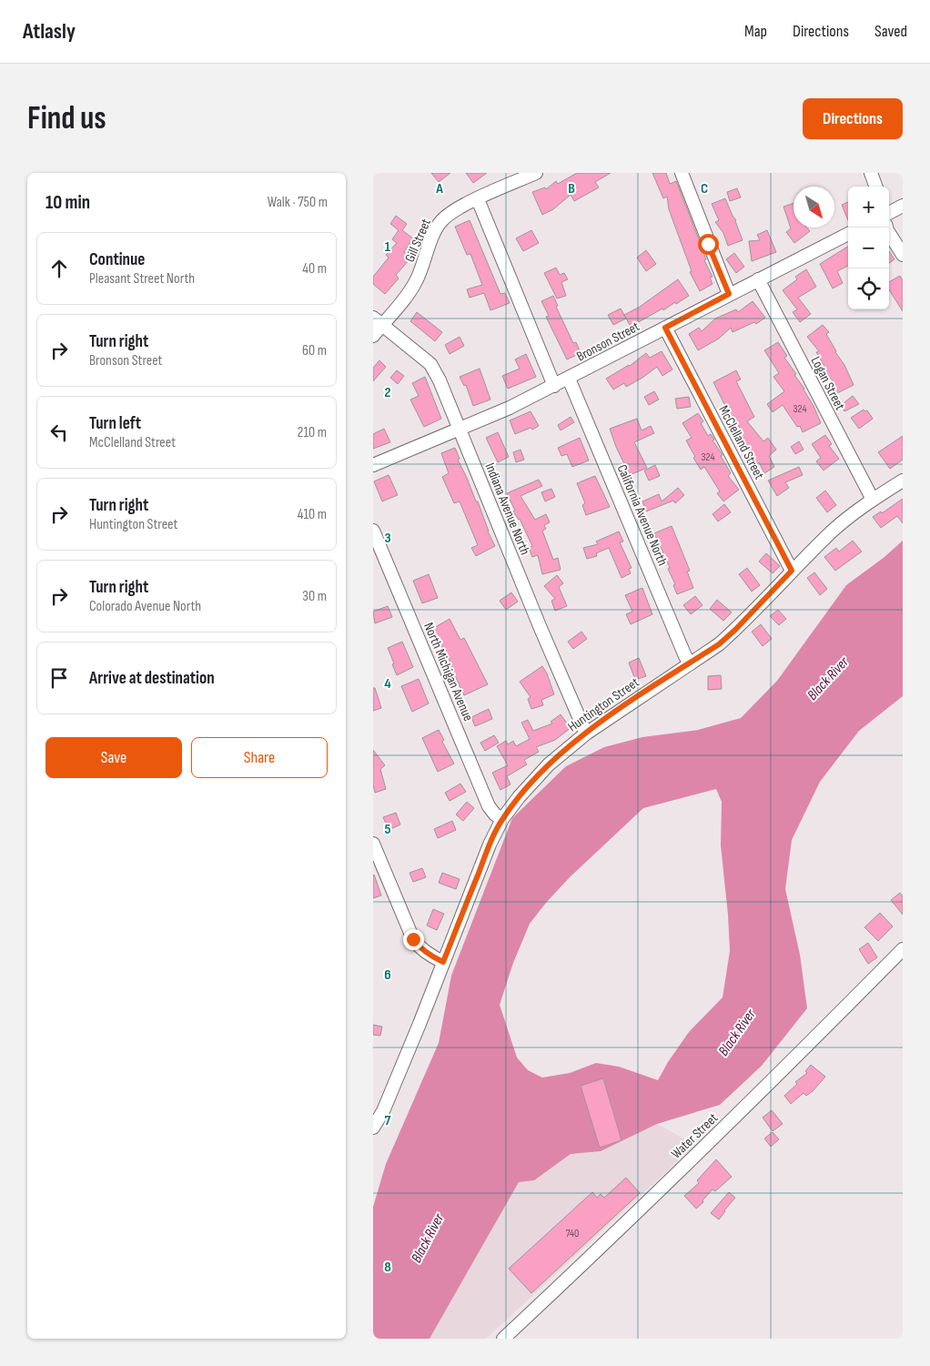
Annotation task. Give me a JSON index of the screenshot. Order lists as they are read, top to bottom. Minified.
{"streets":{"street":["Gill Street","Bronson Street","Logan Street","McClelland Street","Indiana Avenue North","California Avenue North","North Michigan Avenue","Huntington Street","Water Street"]},"crossings":[["Gill Street","Indiana Avenue North"],["Bronson Street","Logan Street"],["Bronson Street","McClelland Street"],["Bronson Street","Indiana Avenue North"],["Bronson Street","California Avenue North"],["Logan Street","Huntington Street"],["McClelland Street","Huntington Street"],["Indiana Avenue North","Huntington Street"],["California Avenue North","Huntington Street"],["North Michigan Avenue","Huntington Street"]],"water":["Black River"],"house_numbers":["324","324","740"],"north":"bottom right","page":{"header":"Atlasly","nav":["Map","Directions","Saved"],"buttons":["Directions",["Save","Share"]],"title":"Find us","heading":["10 min","Walk · 750 m"],"map_buttons":["+","−"],"list":[["Continue","Pleasant Street North","40 m"],["Turn right","Bronson Street","60 m"],["Turn left","McClelland Street","210 m"],["Turn right","Huntington Street","410 m"],["Turn right","Colorado Avenue North","30 m"],"Arrive at destination"]},"grid":{"columns":["A","B","C"],"rows":["1","2","3","4","5","6","7","8"]}}
